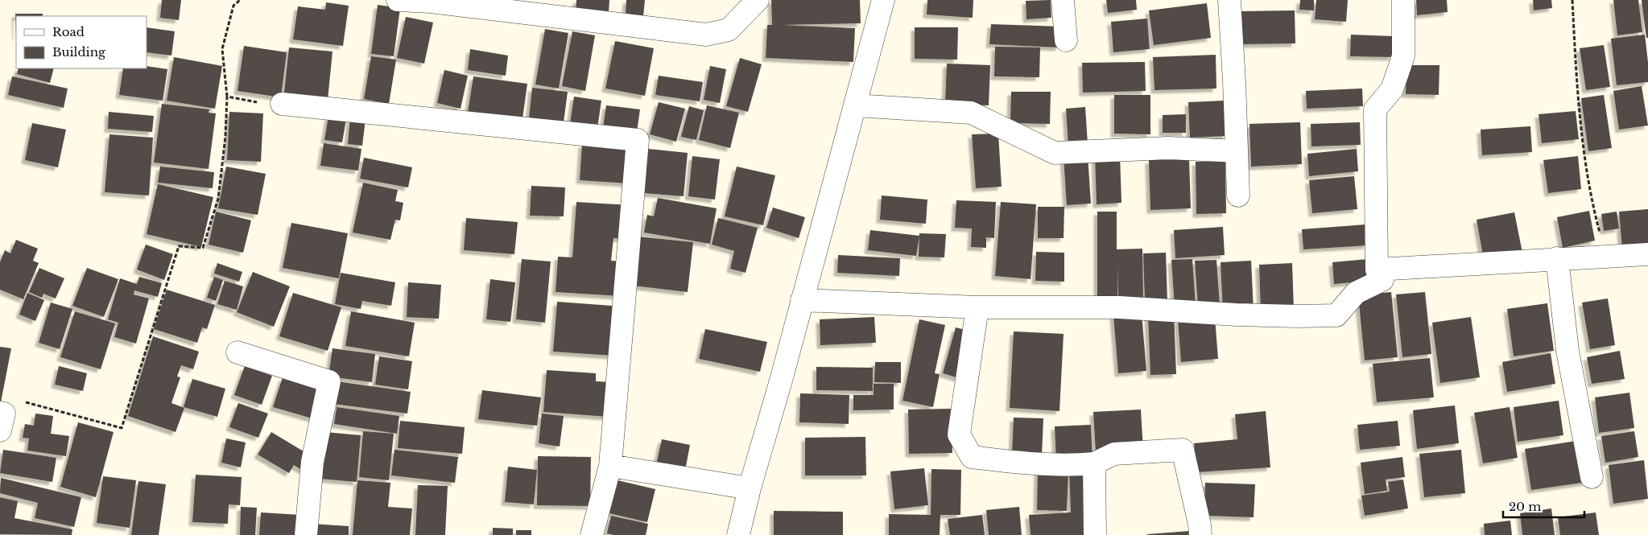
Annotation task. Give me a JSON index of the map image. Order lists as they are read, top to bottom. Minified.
{"legend":["Road","Building"],"scale_bar":"20 m"}
